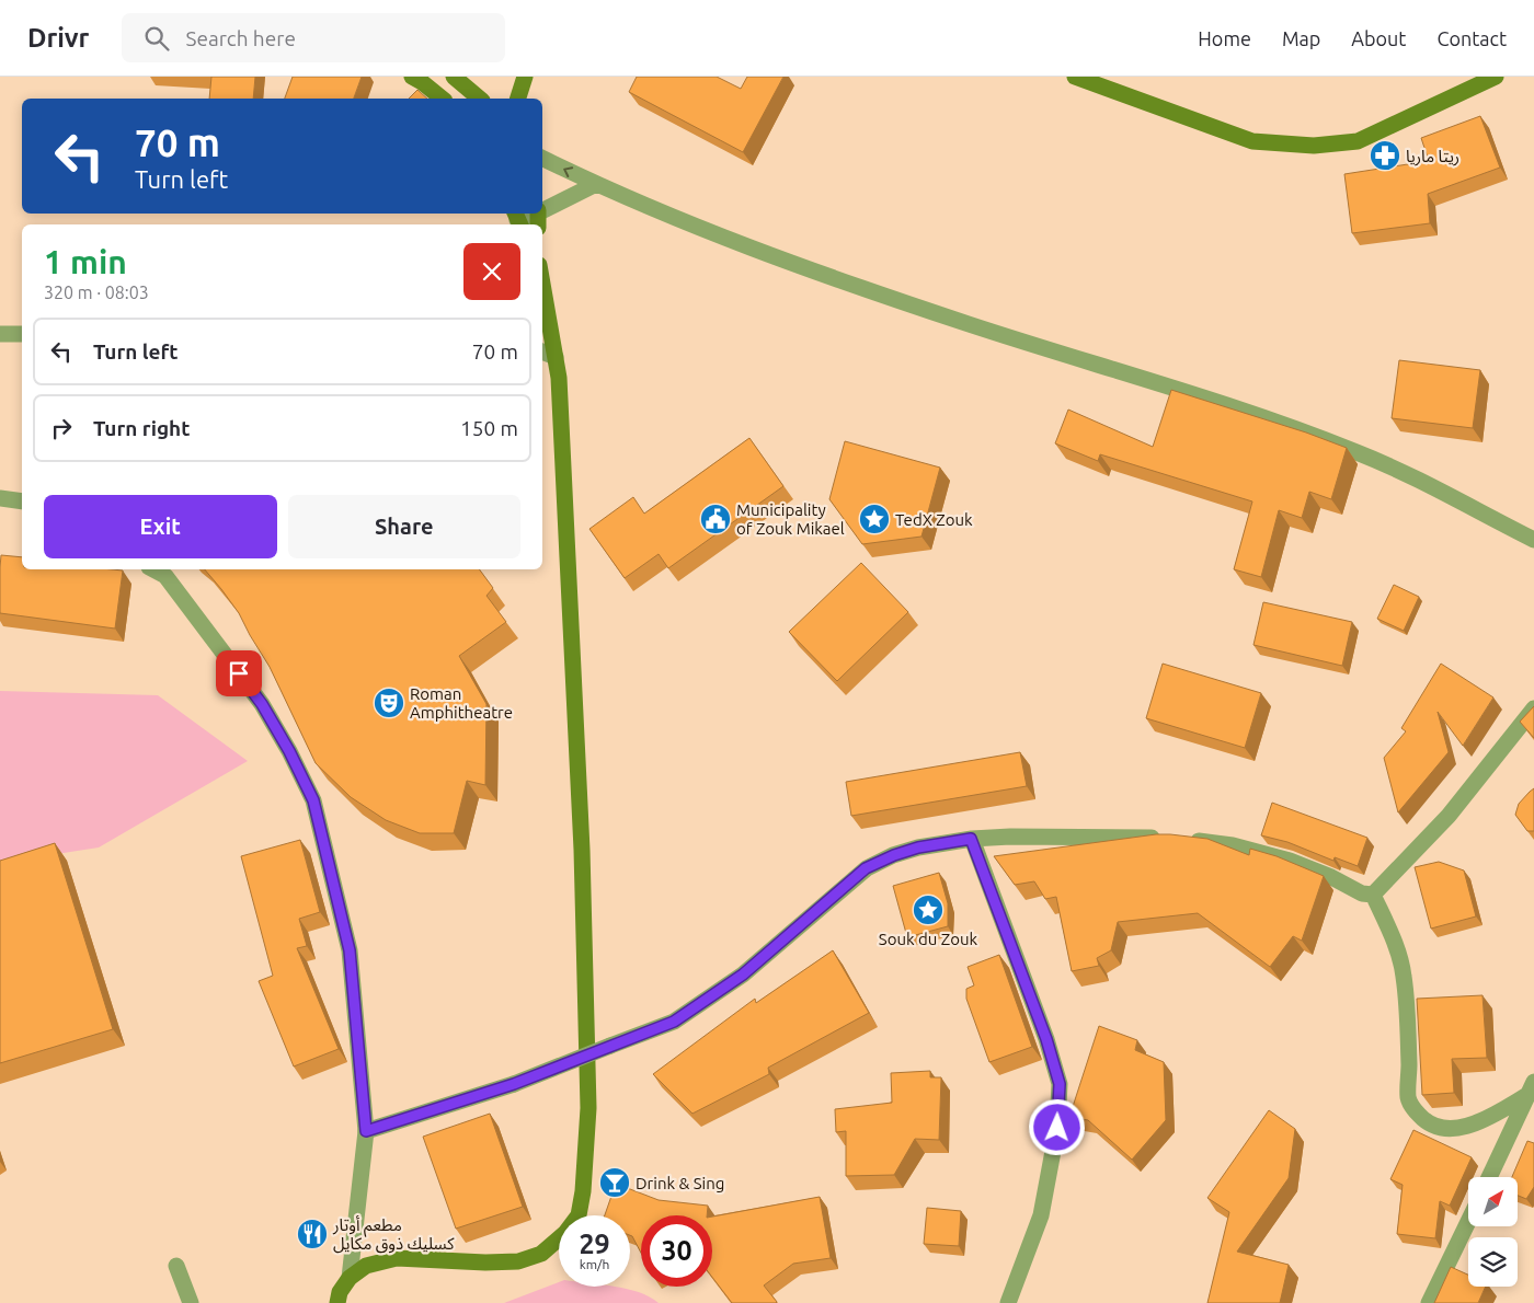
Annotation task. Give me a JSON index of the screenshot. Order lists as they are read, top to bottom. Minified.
{"places":{"pharmacy":["ريتا ماريا"],"public building":["Municipality of Zouk Mikael"],"place":["TedX Zouk","Souk du Zouk"],"theatre":["Roman Amphitheatre"],"bar":["Drink & Sing"],"restaurant":["مطعم أوتار كسليك ذوق مكايل"]},"north":"top right","page":{"header":"Drivr","search":"Search here","nav":["Home","Map","About","Contact"],"turn":["70 m","Turn left"],"heading":["1 min","320 m · 08:03"],"list":[{"name":"Turn left","value":"70 m"},{"name":"Turn right","value":"150 m"}],"buttons":["Exit","Share"],"speed":"29 km/h","limit":"30"}}
